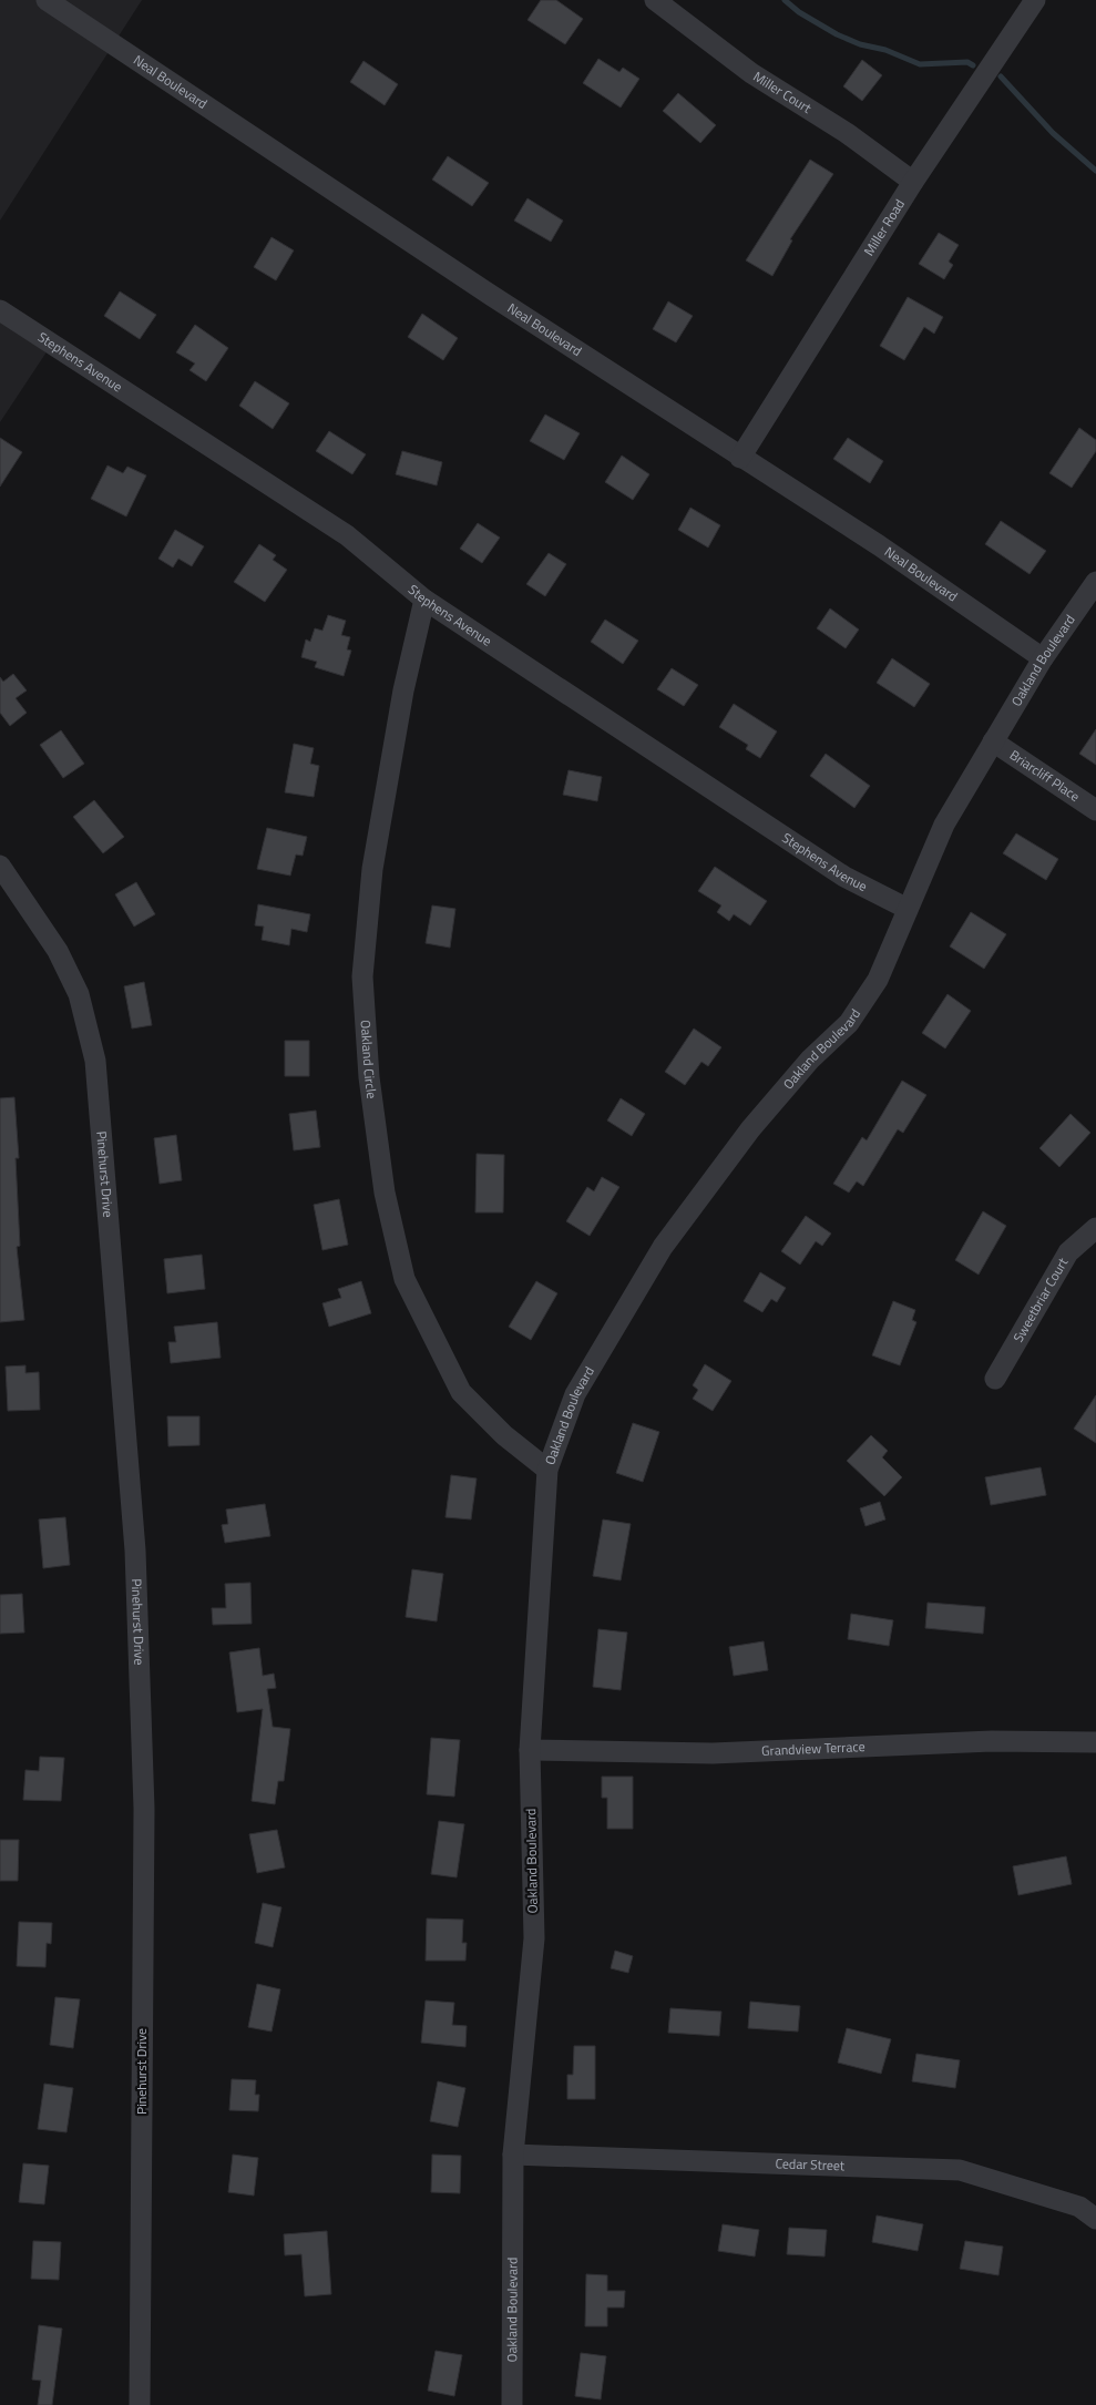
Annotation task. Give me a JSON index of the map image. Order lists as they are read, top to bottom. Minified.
{"streets":{"street":["Neal Boulevard","Miller Court","Miller Road","Stephens Avenue","Oakland Boulevard","Briarcliff Place","Oakland Circle","Pinehurst Drive","Sweetbriar Court","Grandview Terrace","Cedar Street"]},"crossings":[["Neal Boulevard","Miller Road"],["Neal Boulevard","Oakland Boulevard"],["Miller Court","Miller Road"],["Stephens Avenue","Oakland Boulevard"],["Stephens Avenue","Oakland Circle"],["Oakland Boulevard","Briarcliff Place"],["Oakland Boulevard","Oakland Circle"],["Oakland Boulevard","Grandview Terrace"],["Oakland Boulevard","Cedar Street"]]}
